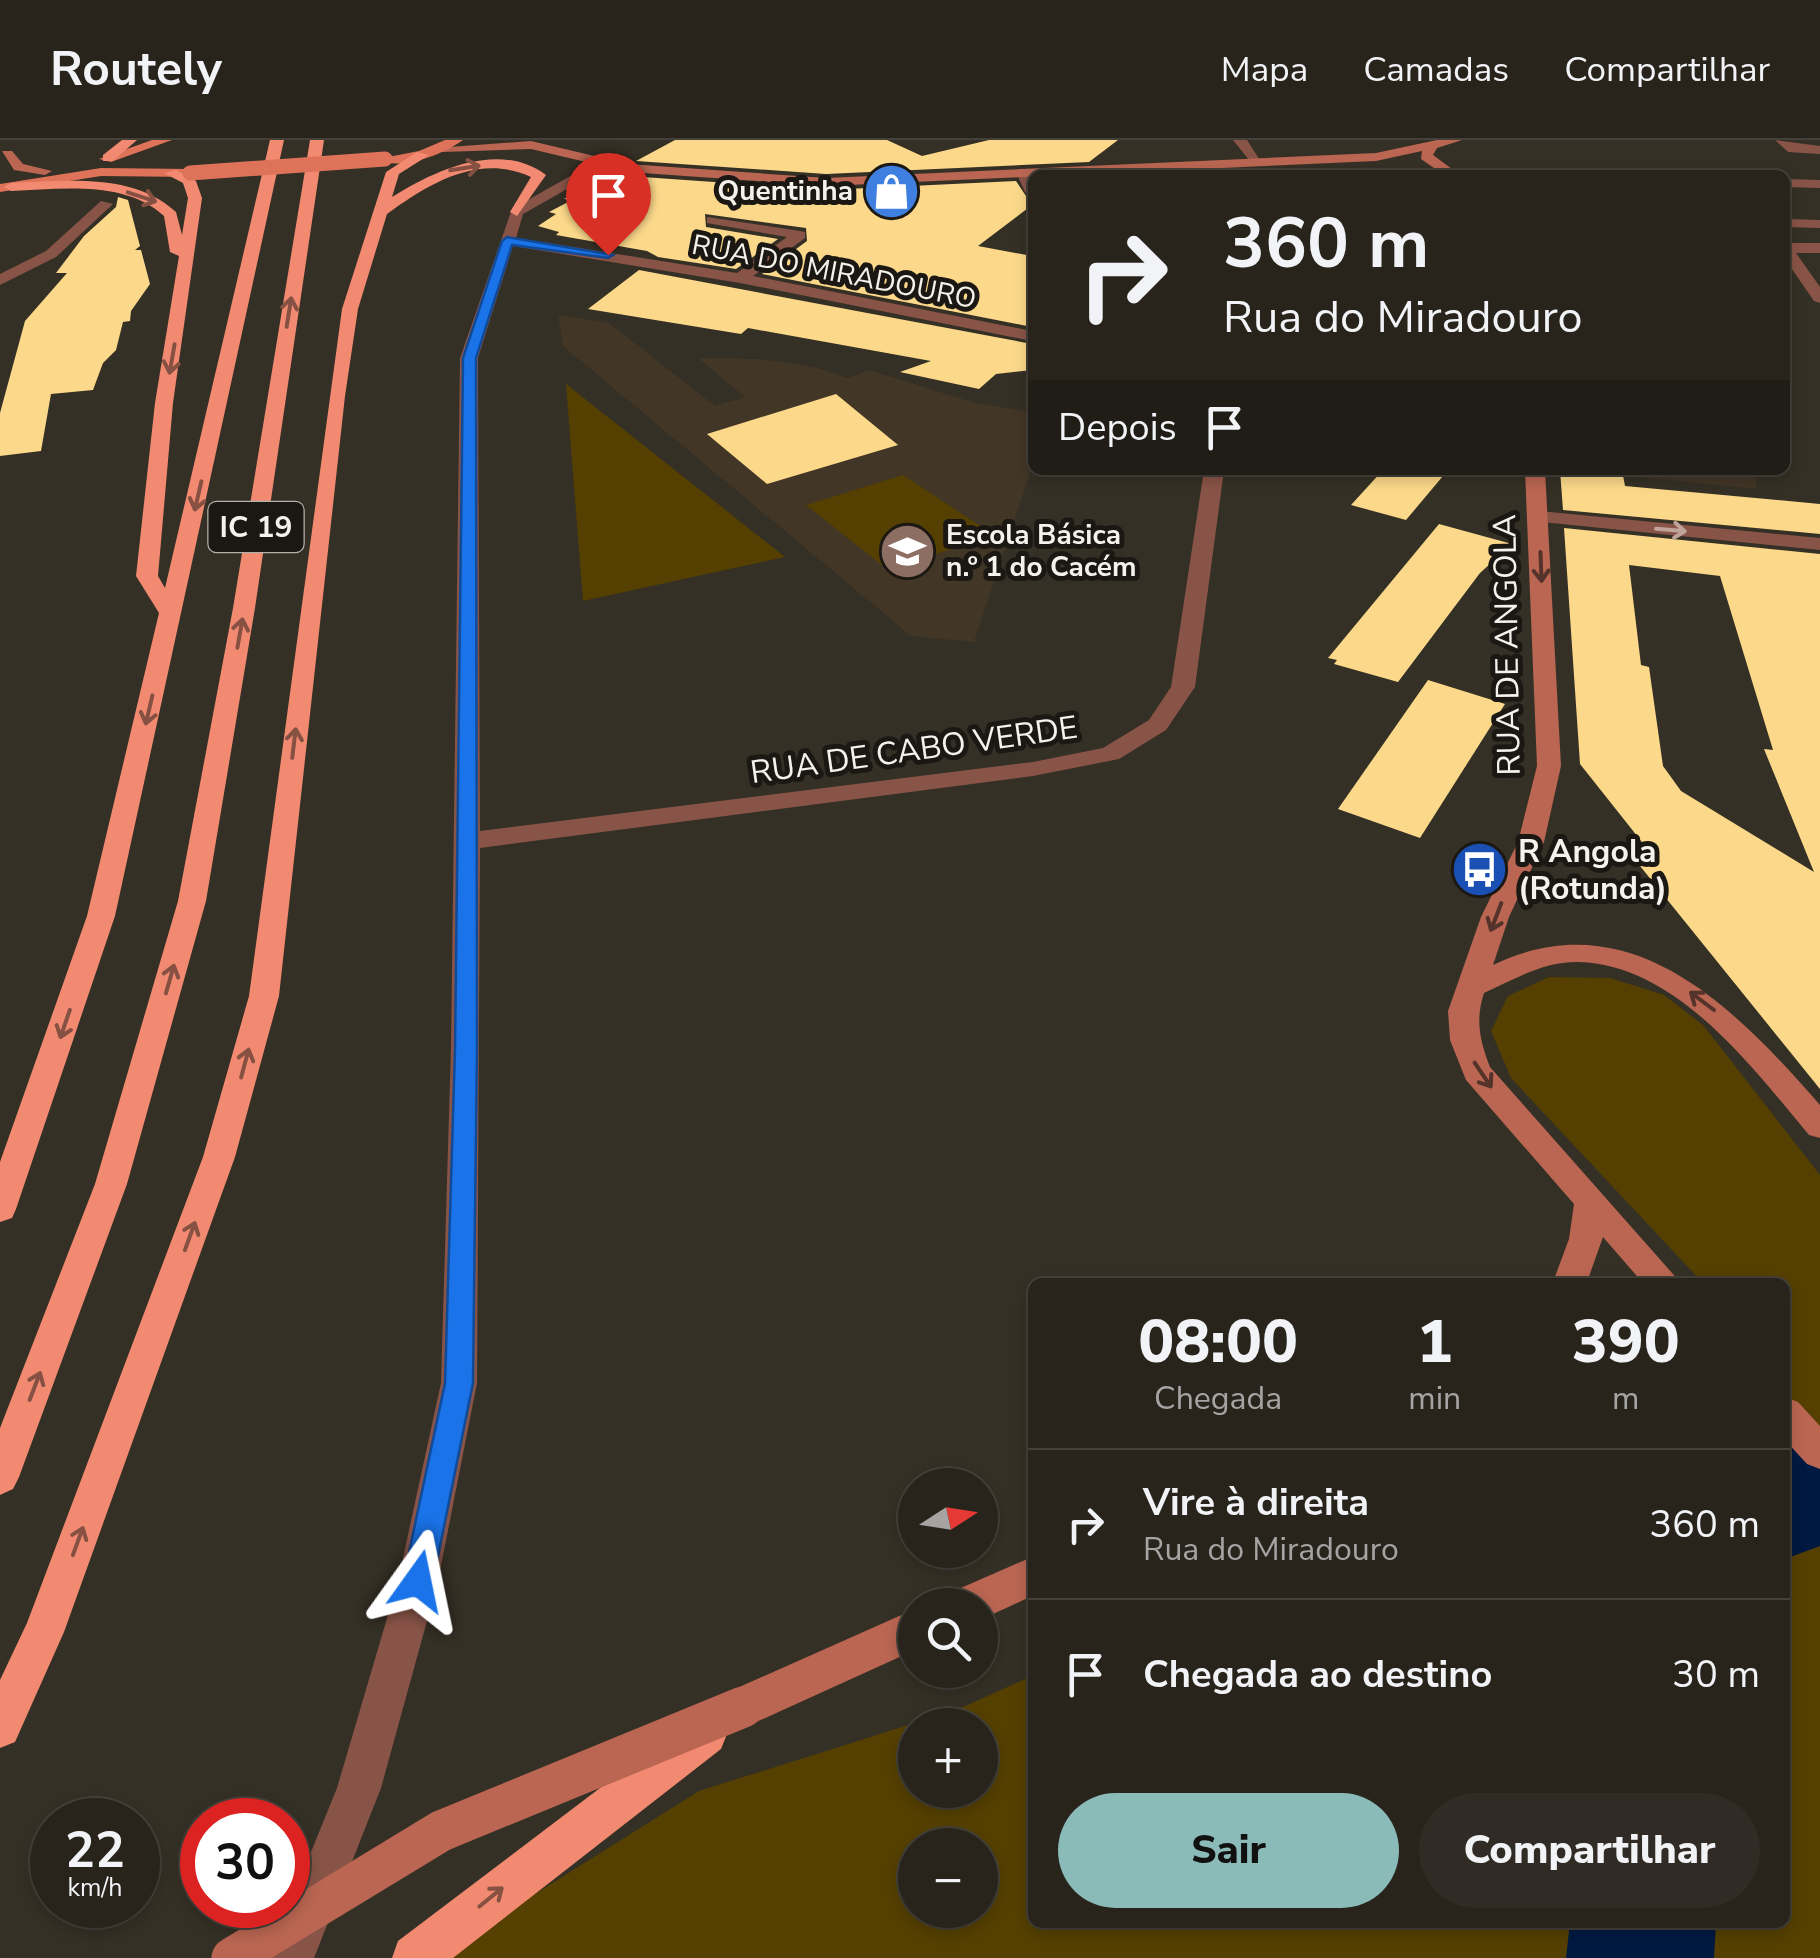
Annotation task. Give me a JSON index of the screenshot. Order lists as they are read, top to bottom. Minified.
{"streets":{"highway":["IC 19"],"street":["RUA DO MIRADOURO","RUA DE ANGOLA","RUA DE CABO VERDE"]},"one_way":["RUA DE ANGOLA"],"places":{"shop":["Quentinha"],"school or university":["Escola Básica n.º 1 do Cacém"],"bus stop":["R Angola (Rotunda)"]},"north":"right","page":{"header":"Routely","nav":["Mapa","Camadas","Compartilhar"],"turn":["360 m","Rua do Miradouro"],"then":"Depois","eta":["08:00","Chegada","1","min","390","m"],"list":[{"name":"Vire à direita","note":"Rua do Miradouro","value":"360 m"},{"name":"Chegada ao destino","value":"30 m"}],"map_buttons":["+","−"],"buttons":["Sair","Compartilhar"],"speed":"22 km/h","limit":"30"}}
